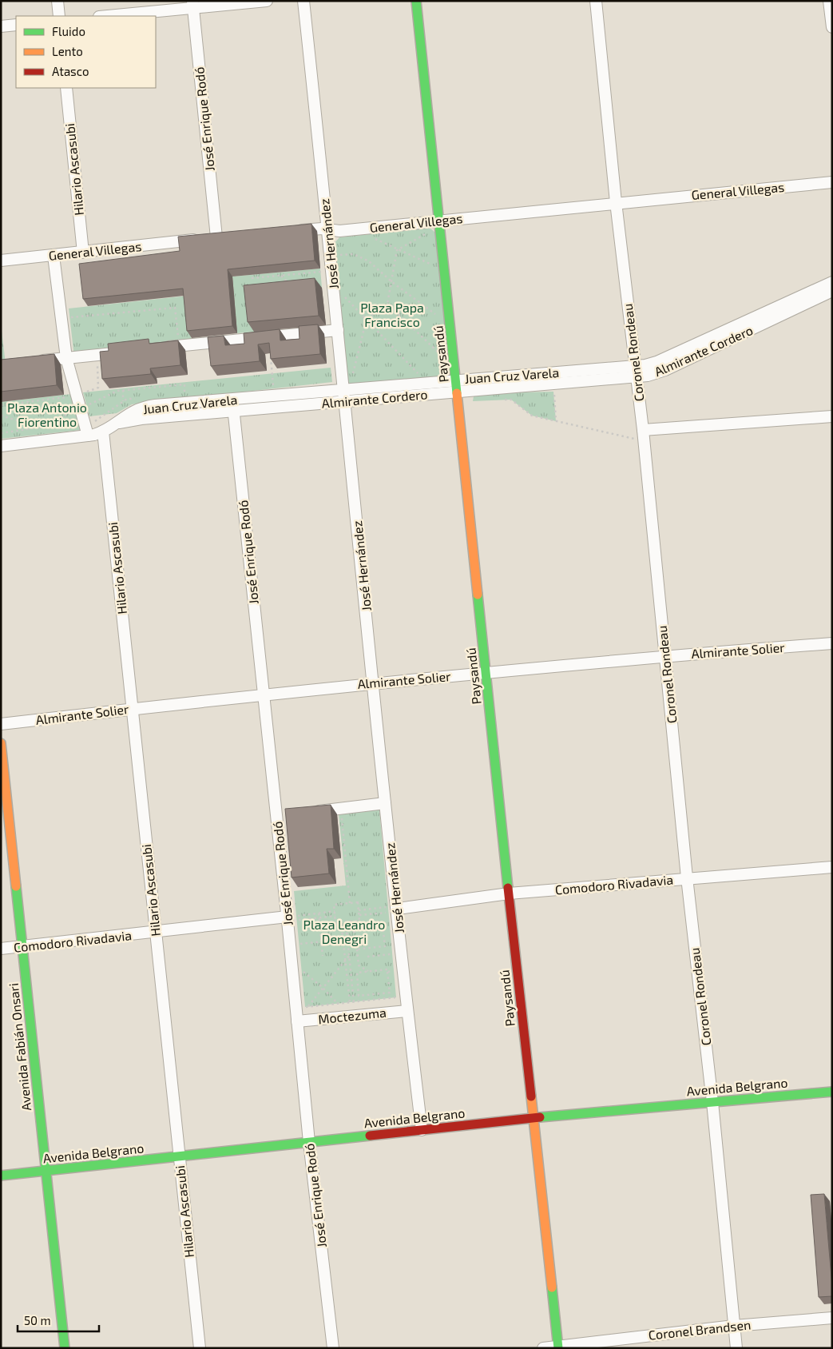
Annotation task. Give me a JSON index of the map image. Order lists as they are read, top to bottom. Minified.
{"streets":{"street":["José Enrique Rodó","Hilario Ascasubi","General Villegas","José Hernández","Almirante Cordero","Coronel Rondeau","Paysandú","Juan Cruz Varela","Almirante Solier","Comodoro Rivadavia","Moctezuma","Avenida Fabián Onsari","Avenida Belgrano","Coronel Brandsen"]},"crossings":[["José Enrique Rodó","General Villegas"],["José Enrique Rodó","Almirante Cordero"],["José Enrique Rodó","Juan Cruz Varela"],["José Enrique Rodó","Almirante Solier"],["José Enrique Rodó","Comodoro Rivadavia"],["José Enrique Rodó","Moctezuma"],["José Enrique Rodó","Avenida Belgrano"],["Hilario Ascasubi","General Villegas"],["Hilario Ascasubi","Juan Cruz Varela"],["Hilario Ascasubi","Almirante Solier"],["Hilario Ascasubi","Comodoro Rivadavia"],["Hilario Ascasubi","Avenida Belgrano"],["General Villegas","José Hernández"],["General Villegas","Coronel Rondeau"],["General Villegas","Paysandú"],["José Hernández","Almirante Cordero"],["José Hernández","Juan Cruz Varela"],["José Hernández","Almirante Solier"],["José Hernández","Comodoro Rivadavia"],["José Hernández","Moctezuma"],["José Hernández","Avenida Belgrano"],["Almirante Cordero","Coronel Rondeau"],["Almirante Cordero","Paysandú"],["Almirante Cordero","Juan Cruz Varela"],["Coronel Rondeau","Juan Cruz Varela"],["Coronel Rondeau","Almirante Solier"],["Coronel Rondeau","Comodoro Rivadavia"],["Coronel Rondeau","Avenida Belgrano"],["Coronel Rondeau","Coronel Brandsen"],["Paysandú","Juan Cruz Varela"],["Paysandú","Almirante Solier"],["Paysandú","Comodoro Rivadavia"],["Paysandú","Avenida Belgrano"],["Paysandú","Coronel Brandsen"],["Comodoro Rivadavia","Avenida Fabián Onsari"],["Avenida Fabián Onsari","Avenida Belgrano"]],"parks":["Plaza Papa Francisco","Plaza Antonio Fiorentino","Plaza Leandro Denegri"],"legend":["Fluido","Lento","Atasco"],"scale_bar":"50 m"}
